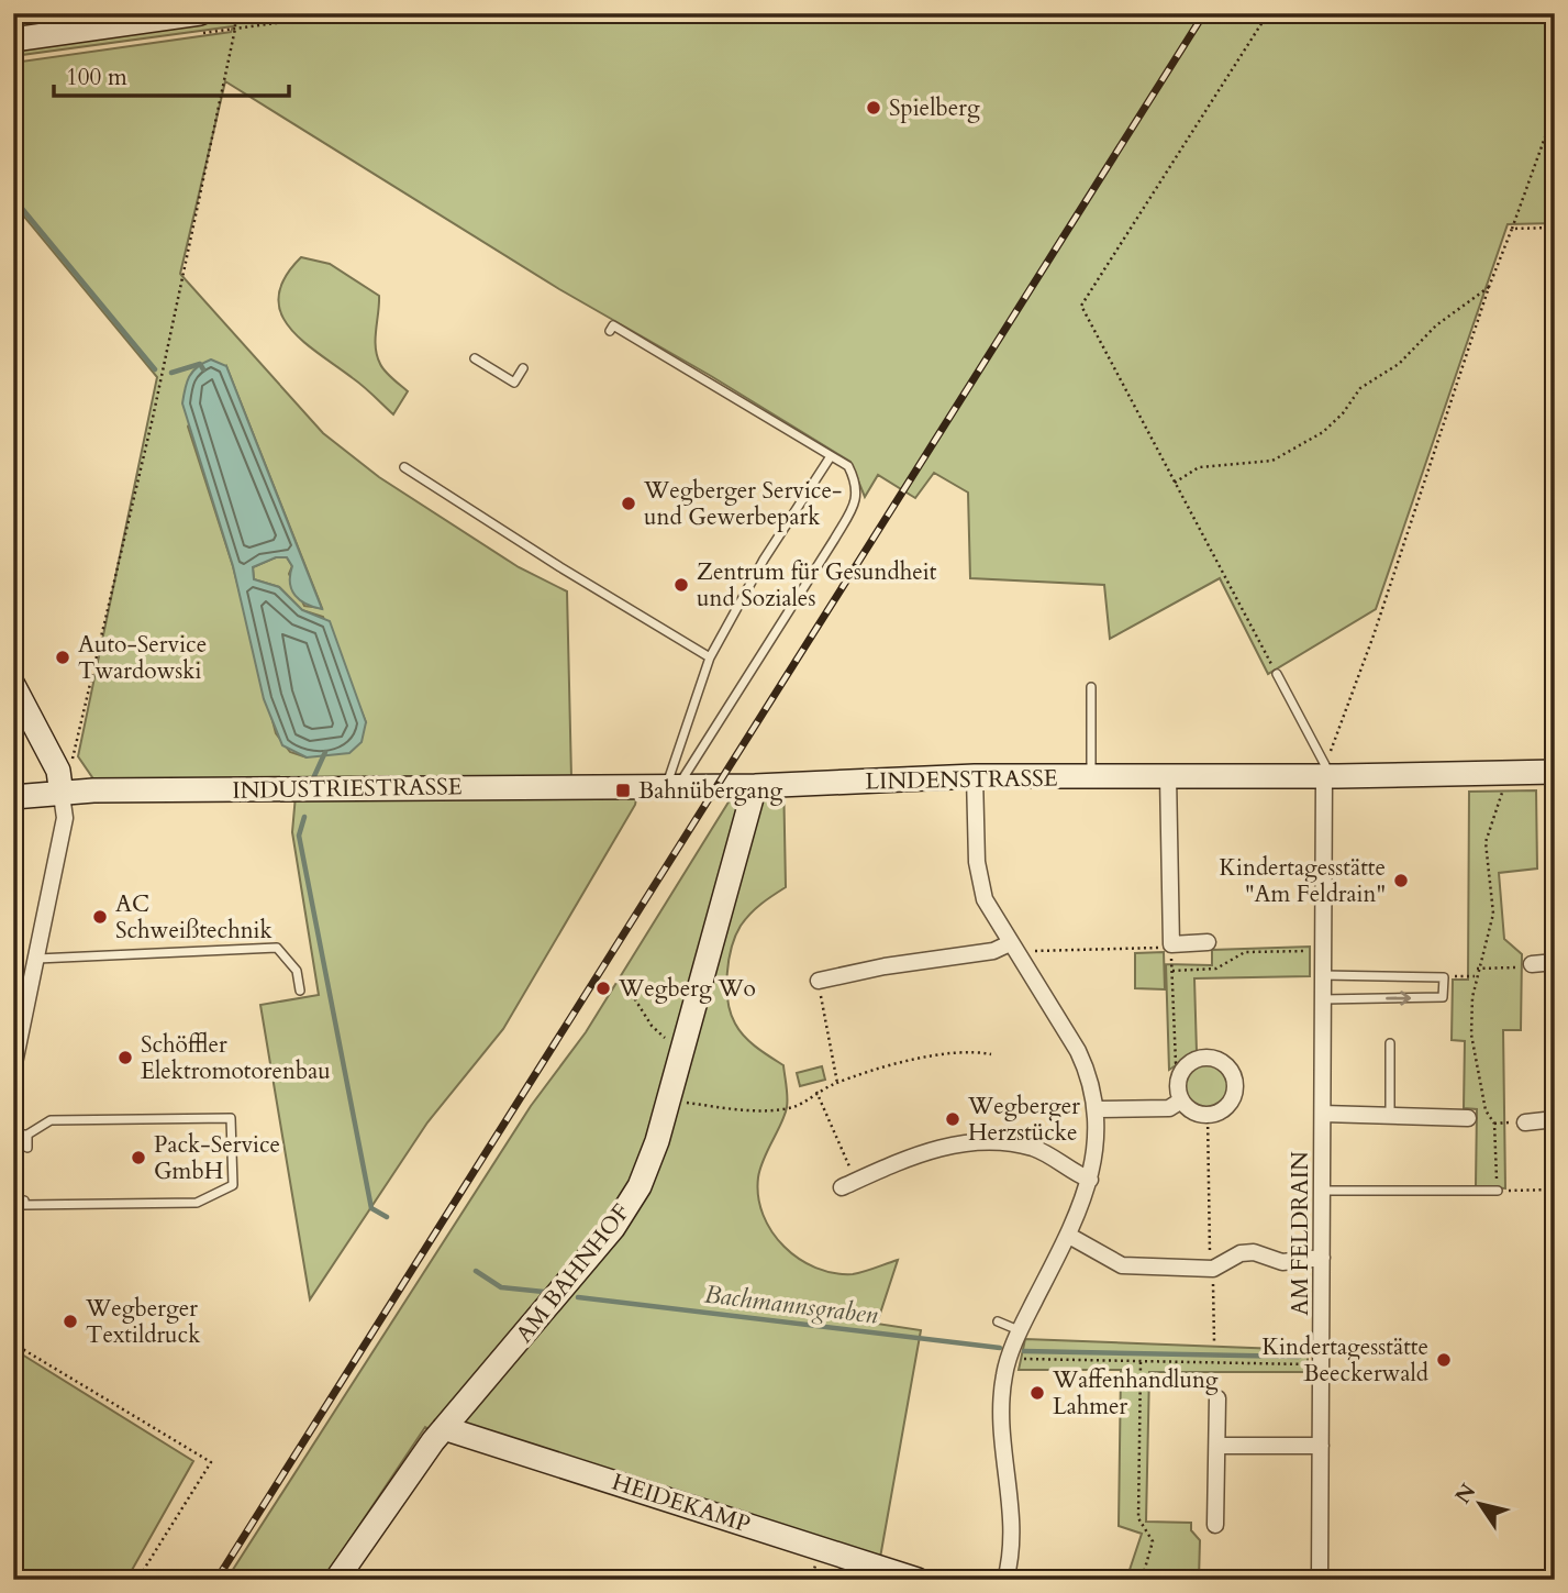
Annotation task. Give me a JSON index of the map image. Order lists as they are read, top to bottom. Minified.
{"streets":{"street":["LINDENSTRASSE","INDUSTRIESTRASSE","AM FELDRAIN","AM BAHNHOF","HEIDEKAMP"]},"crossings":[["LINDENSTRASSE","INDUSTRIESTRASSE"],["LINDENSTRASSE","AM FELDRAIN"],["LINDENSTRASSE","AM BAHNHOF"],["INDUSTRIESTRASSE","AM BAHNHOF"],["AM BAHNHOF","HEIDEKAMP"]],"water":["Bachmannsgraben"],"places":{"other":["Spielberg","Wegberger Service- und Gewerbepark","Zentrum für Gesundheit und Soziales","Auto-Service Twardowski","Kindertagesstätte \"Am Feldrain\"","AC Schweißtechnik","Wegberg Wo","Schöffler Elektromotorenbau","Wegberger Herzstücke","Pack-Service GmbH","Wegberger Textildruck","Kindertagesstätte Beeckerwald","Waffenhandlung Lahmer"],"transit":["Bahnübergang"]},"scale_bar":"100 m","north":"top left"}
